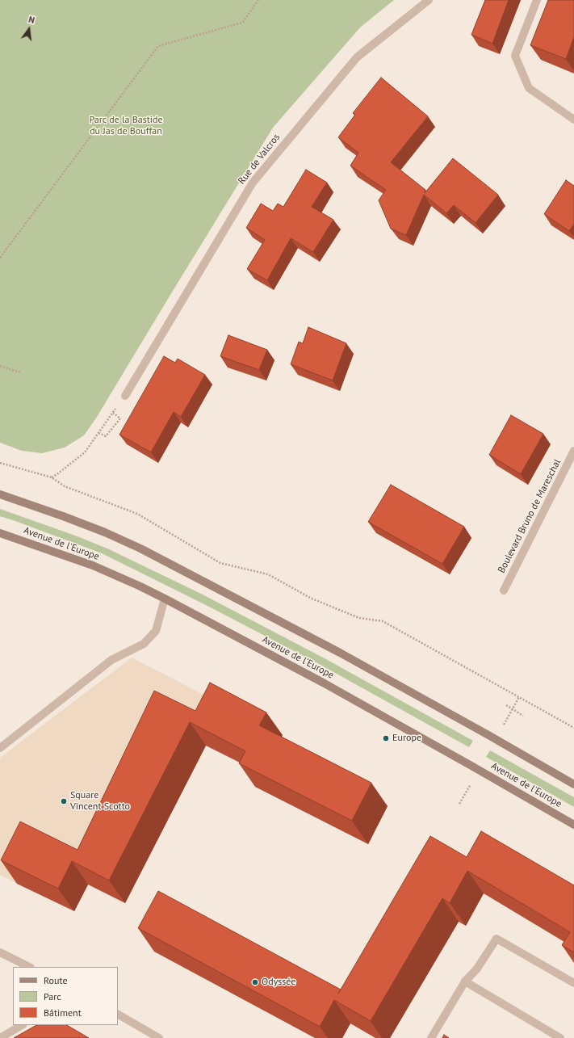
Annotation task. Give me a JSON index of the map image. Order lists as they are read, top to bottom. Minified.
{"streets":{"main road":["Avenue de l'Europe"],"street":["Rue de Valcros","Boulevard Bruno de Mareschal"]},"parks":["Parc de la Bastide du Jas de Bouffan"],"places":["Europe","Square Vincent Scotto","Odyssée"],"legend":["Route","Parc","Bâtiment"],"north":"top"}
